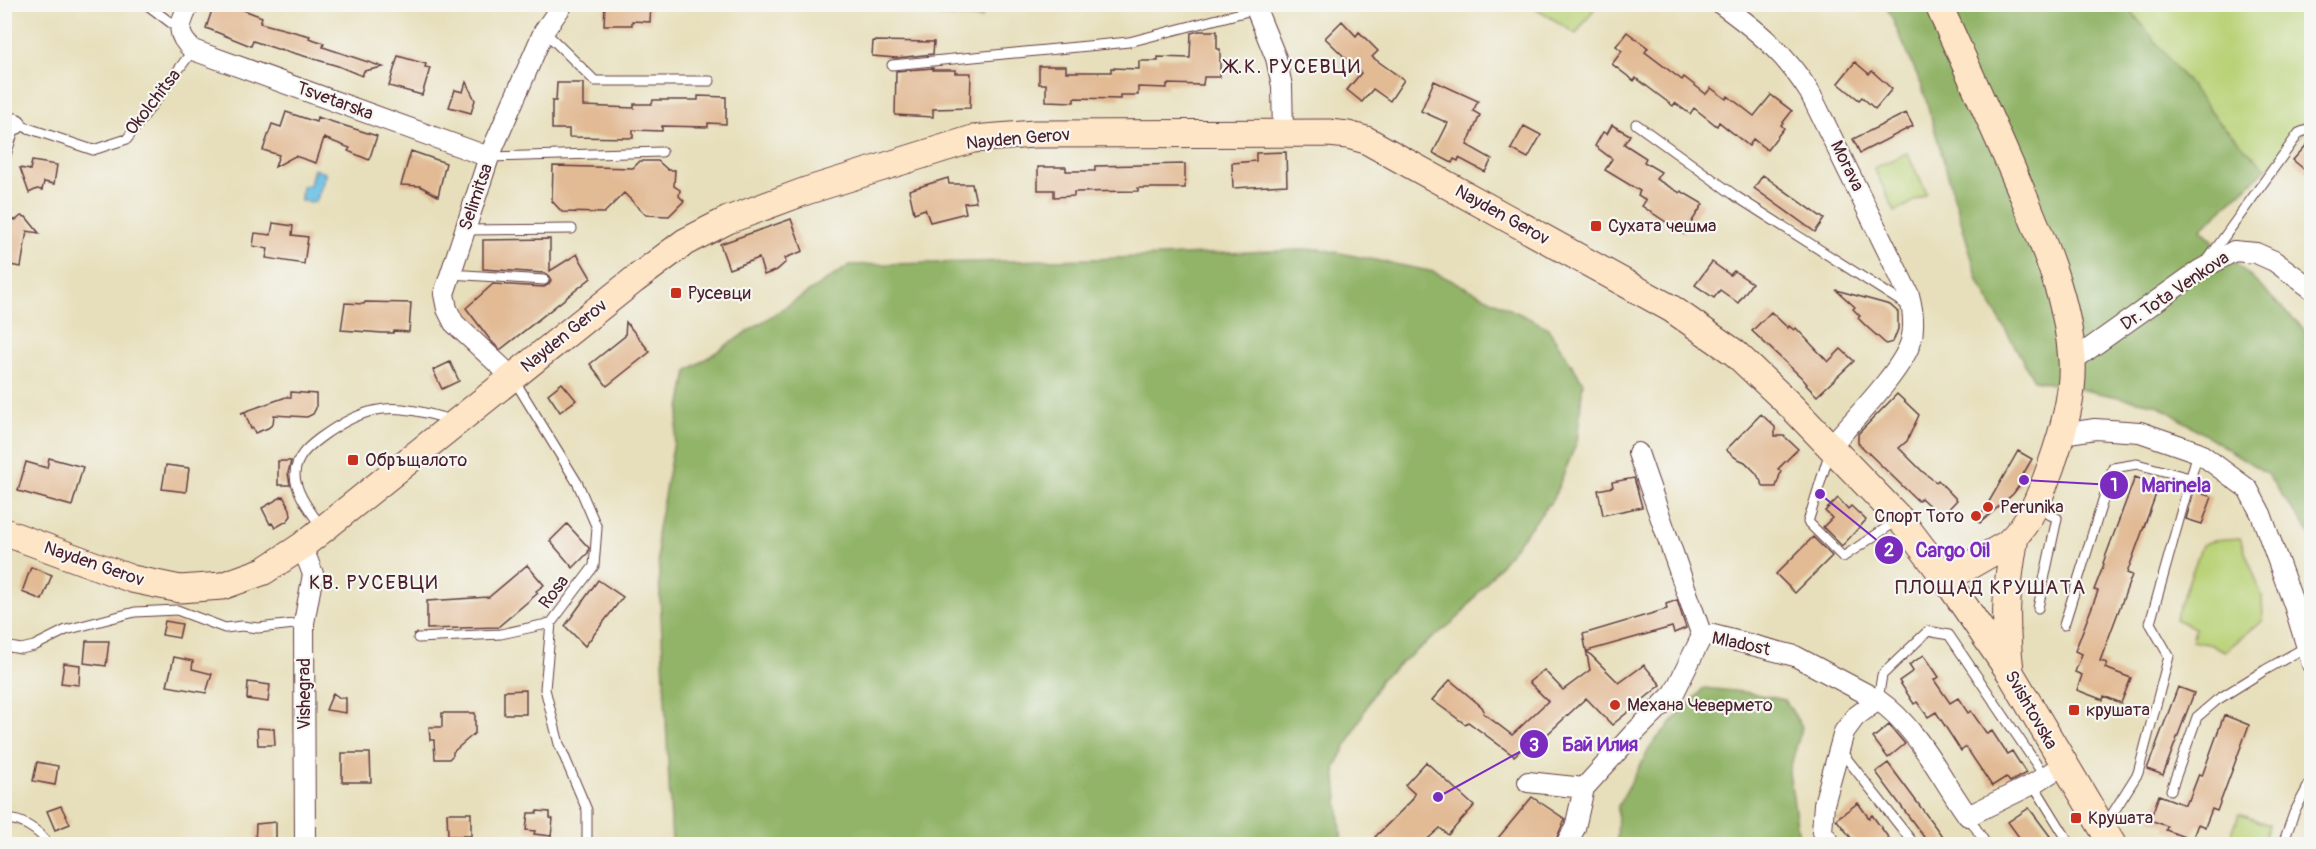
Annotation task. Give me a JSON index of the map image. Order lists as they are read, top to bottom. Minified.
{"streets":{"street":["Tsvetarska","Nayden Gerov","Morava","Selimitsa","Dr. Tota Venkova","Mladost","Vishegrad","Svishtovska"],"lane":["Okolchitsa","Rosa"]},"crossings":[["Tsvetarska","Okolchitsa"],["Tsvetarska","Selimitsa"],["Nayden Gerov","Morava"],["Nayden Gerov","Selimitsa"],["Nayden Gerov","Rosa"],["Nayden Gerov","Vishegrad"],["Nayden Gerov","Svishtovska"],["Selimitsa","Rosa"]],"districts":["Ж.К. РУСЕВЦИ","КВ. РУСЕВЦИ","ПЛОЩАД КРУШАТА"],"places":{"transit":["Сухата чешма","Русевци","Обръщалото","крушата","Крушата"],"other":["Marinela","Cargo Oil","Perunika","Спорт Тото","Механа Чевермето","Бай Илия"]}}
